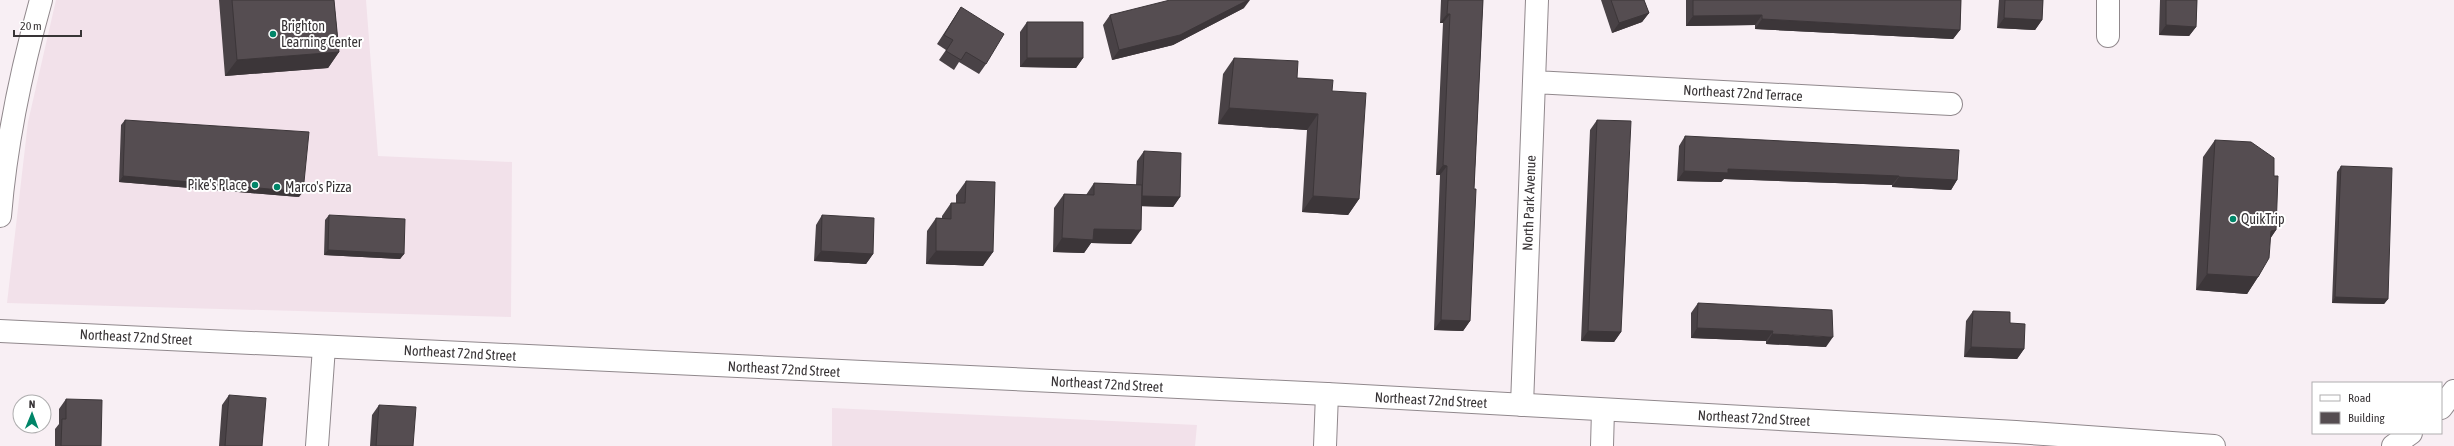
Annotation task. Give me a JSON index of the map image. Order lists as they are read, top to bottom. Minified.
{"streets":{"main road":["Northeast 72nd Terrace","North Park Avenue","Northeast 72nd Street"]},"crossings":[["Northeast 72nd Terrace","North Park Avenue"],["North Park Avenue","Northeast 72nd Street"]],"places":["Brighton Learning Center","Pike's Place","Marco's Pizza","QuikTrip"],"legend":["Road","Building"],"scale_bar":"20 m","north":"top"}
